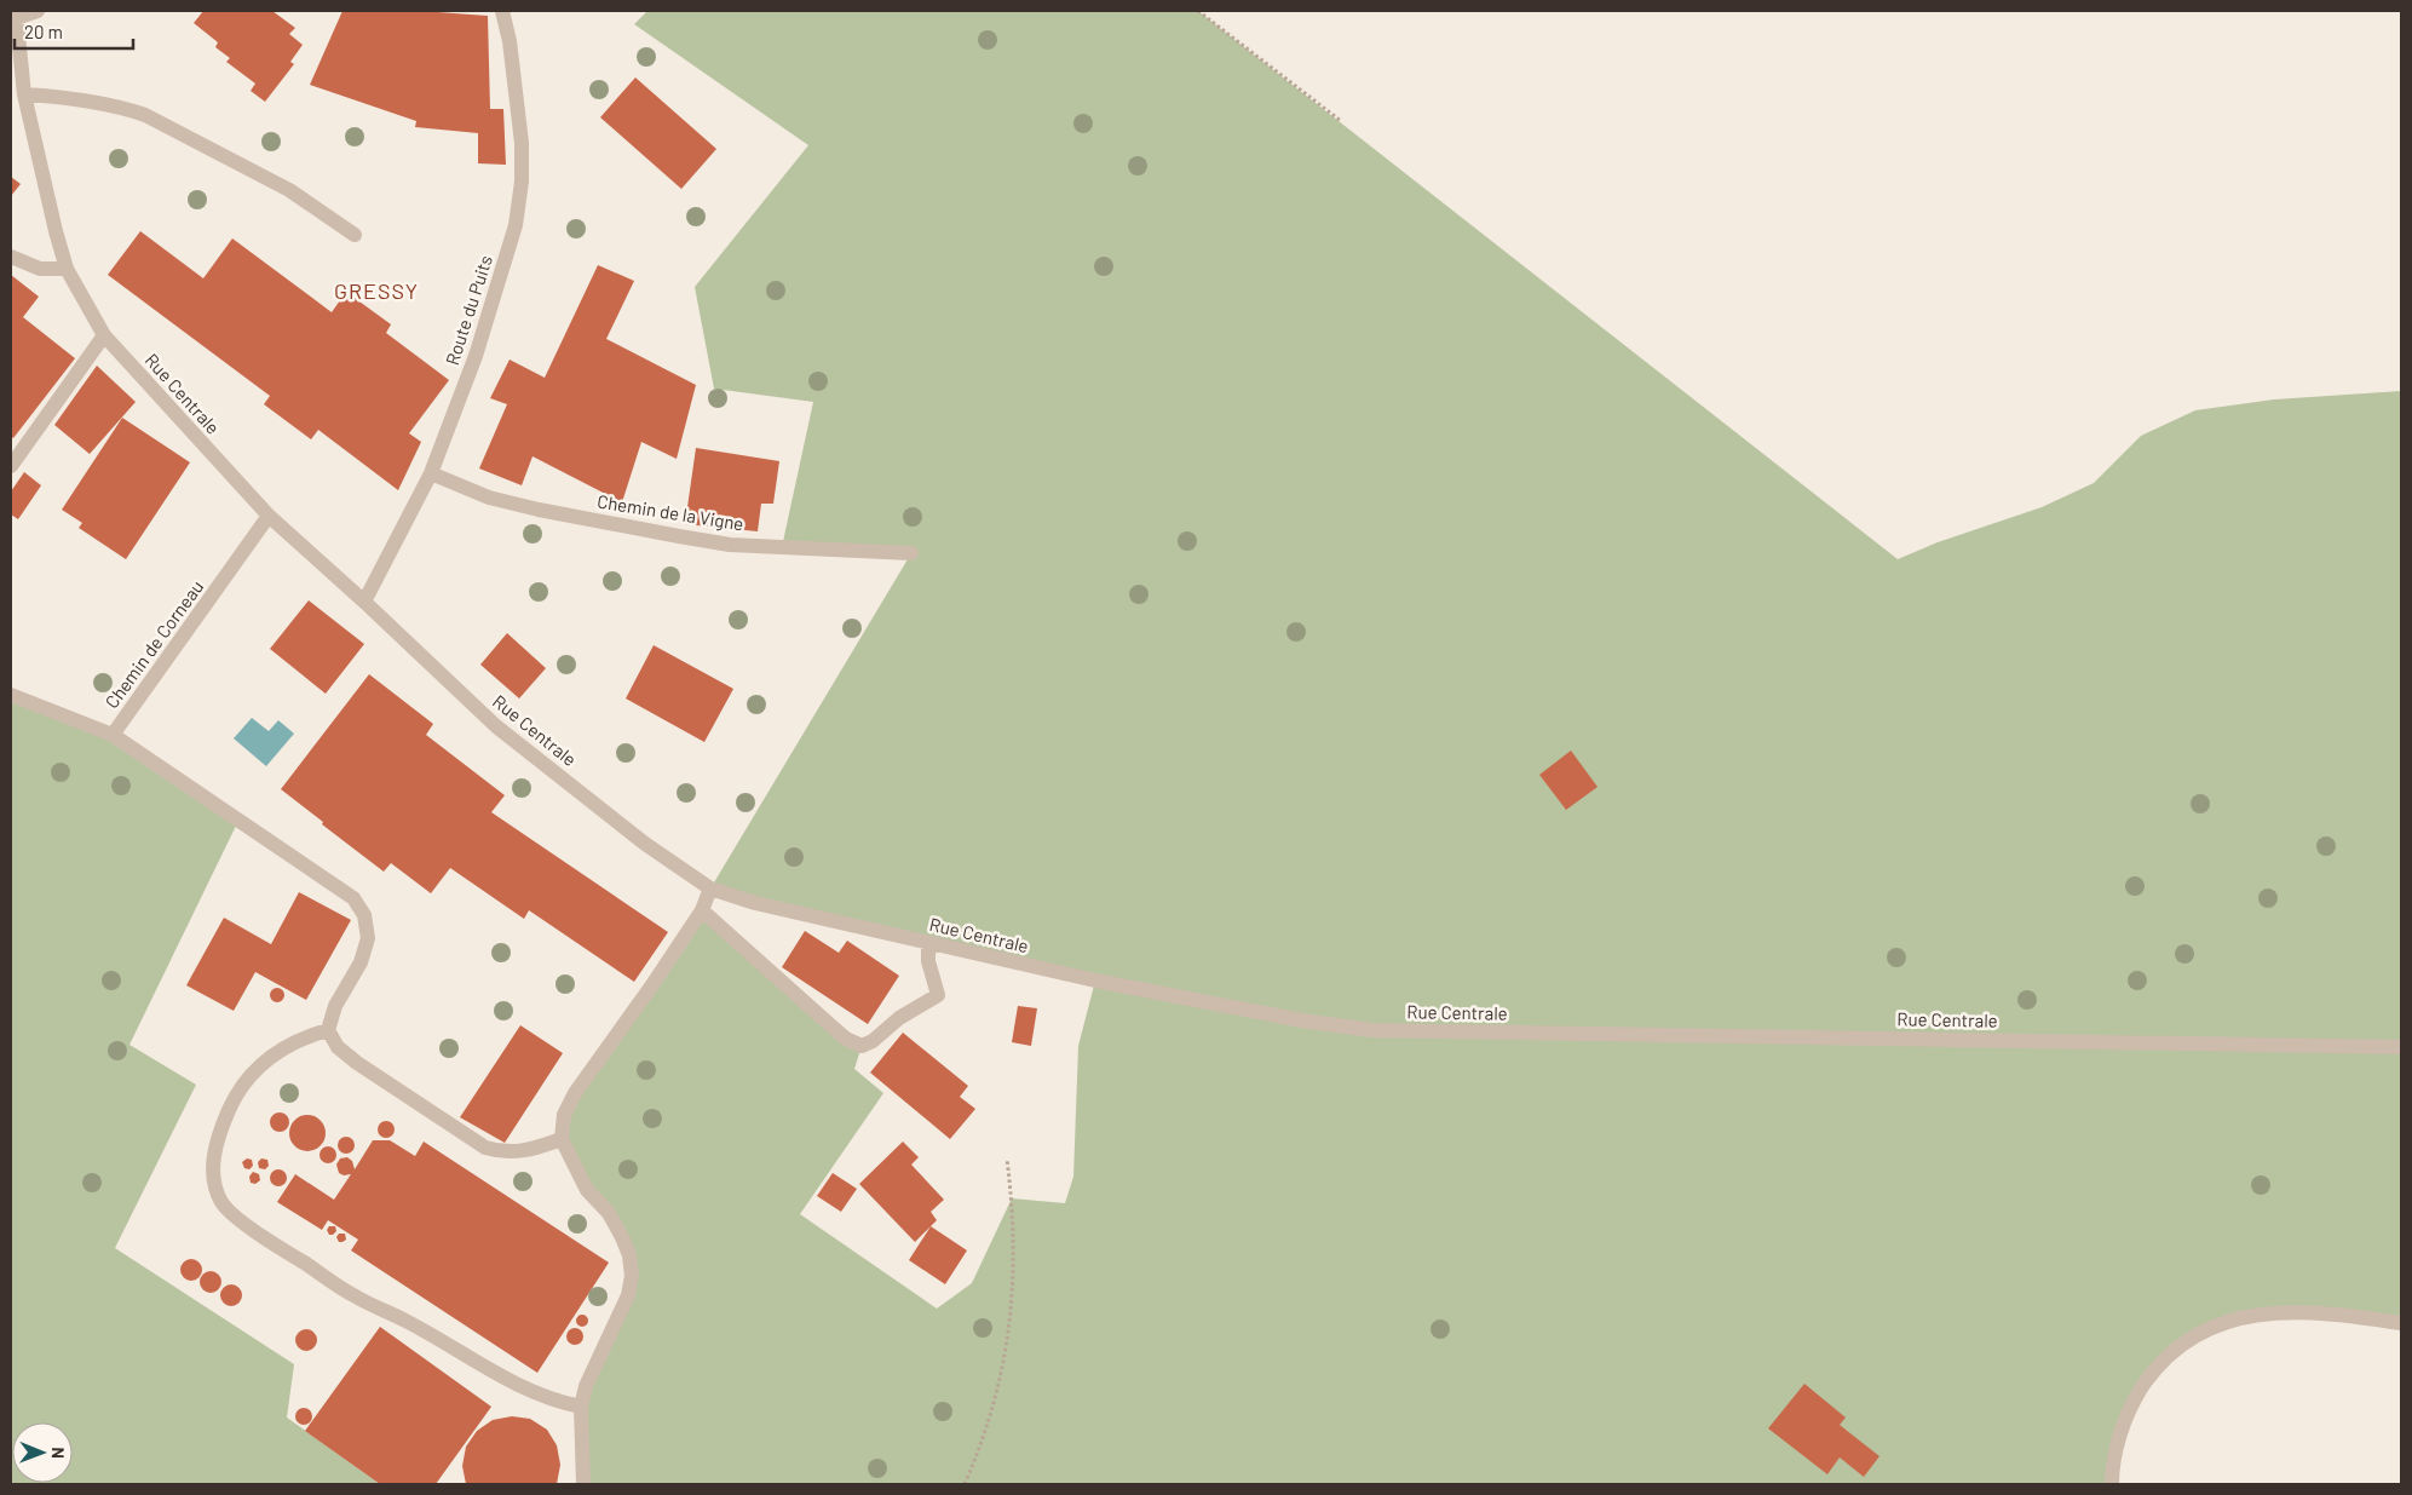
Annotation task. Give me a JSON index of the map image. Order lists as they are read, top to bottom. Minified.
{"streets":{"street":["Route du Puits","Rue Centrale","Chemin de la Vigne","Chemin de Corneau"]},"crossings":[["Route du Puits","Rue Centrale"],["Route du Puits","Chemin de la Vigne"],["Rue Centrale","Chemin de Corneau"]],"districts":["GRESSY"],"scale_bar":"20 m","north":"right"}
